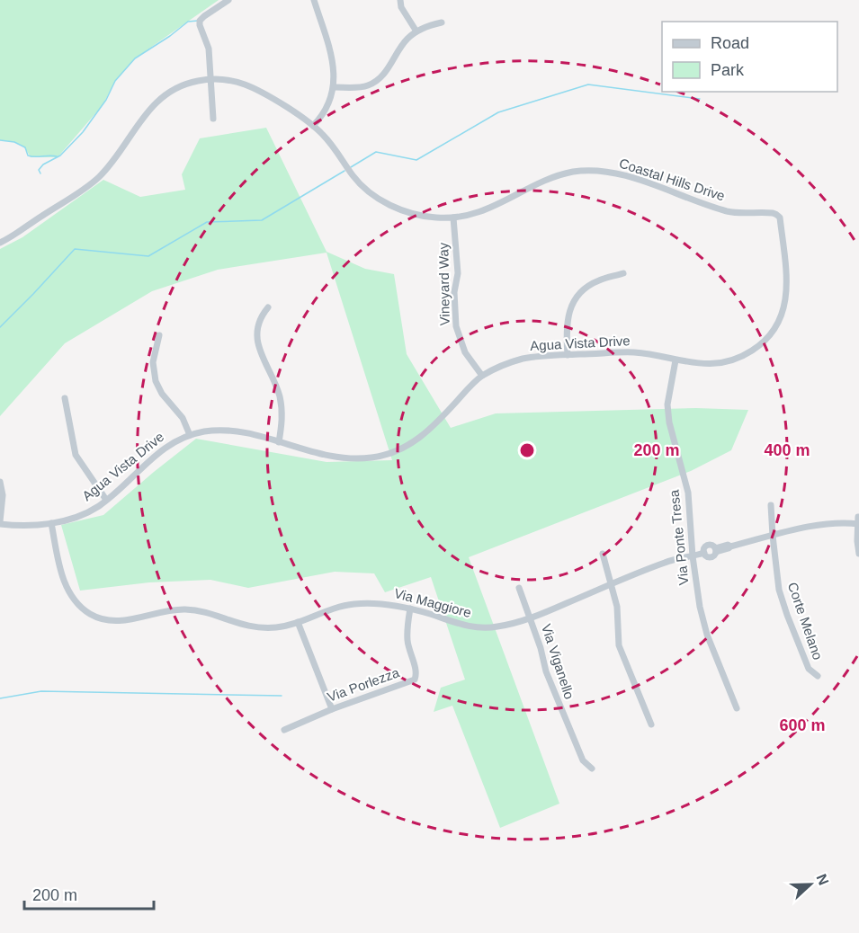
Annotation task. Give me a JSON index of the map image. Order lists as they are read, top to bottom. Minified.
{"streets":{"street":["Coastal Hills Drive","Vineyard Way","Agua Vista Drive","Via Ponte Tresa","Via Maggiore","Corte Melano","Via Viganello","Via Porlezza"]},"crossings":[["Coastal Hills Drive","Vineyard Way"],["Coastal Hills Drive","Agua Vista Drive"],["Vineyard Way","Agua Vista Drive"],["Agua Vista Drive","Via Ponte Tresa"],["Agua Vista Drive","Via Maggiore"],["Via Ponte Tresa","Via Maggiore"],["Via Maggiore","Corte Melano"],["Via Maggiore","Via Viganello"],["Via Maggiore","Via Porlezza"]],"legend":["Road","Park"],"scale_bar":"200 m","north":"right","rings":["200 m","400 m","600 m"]}
